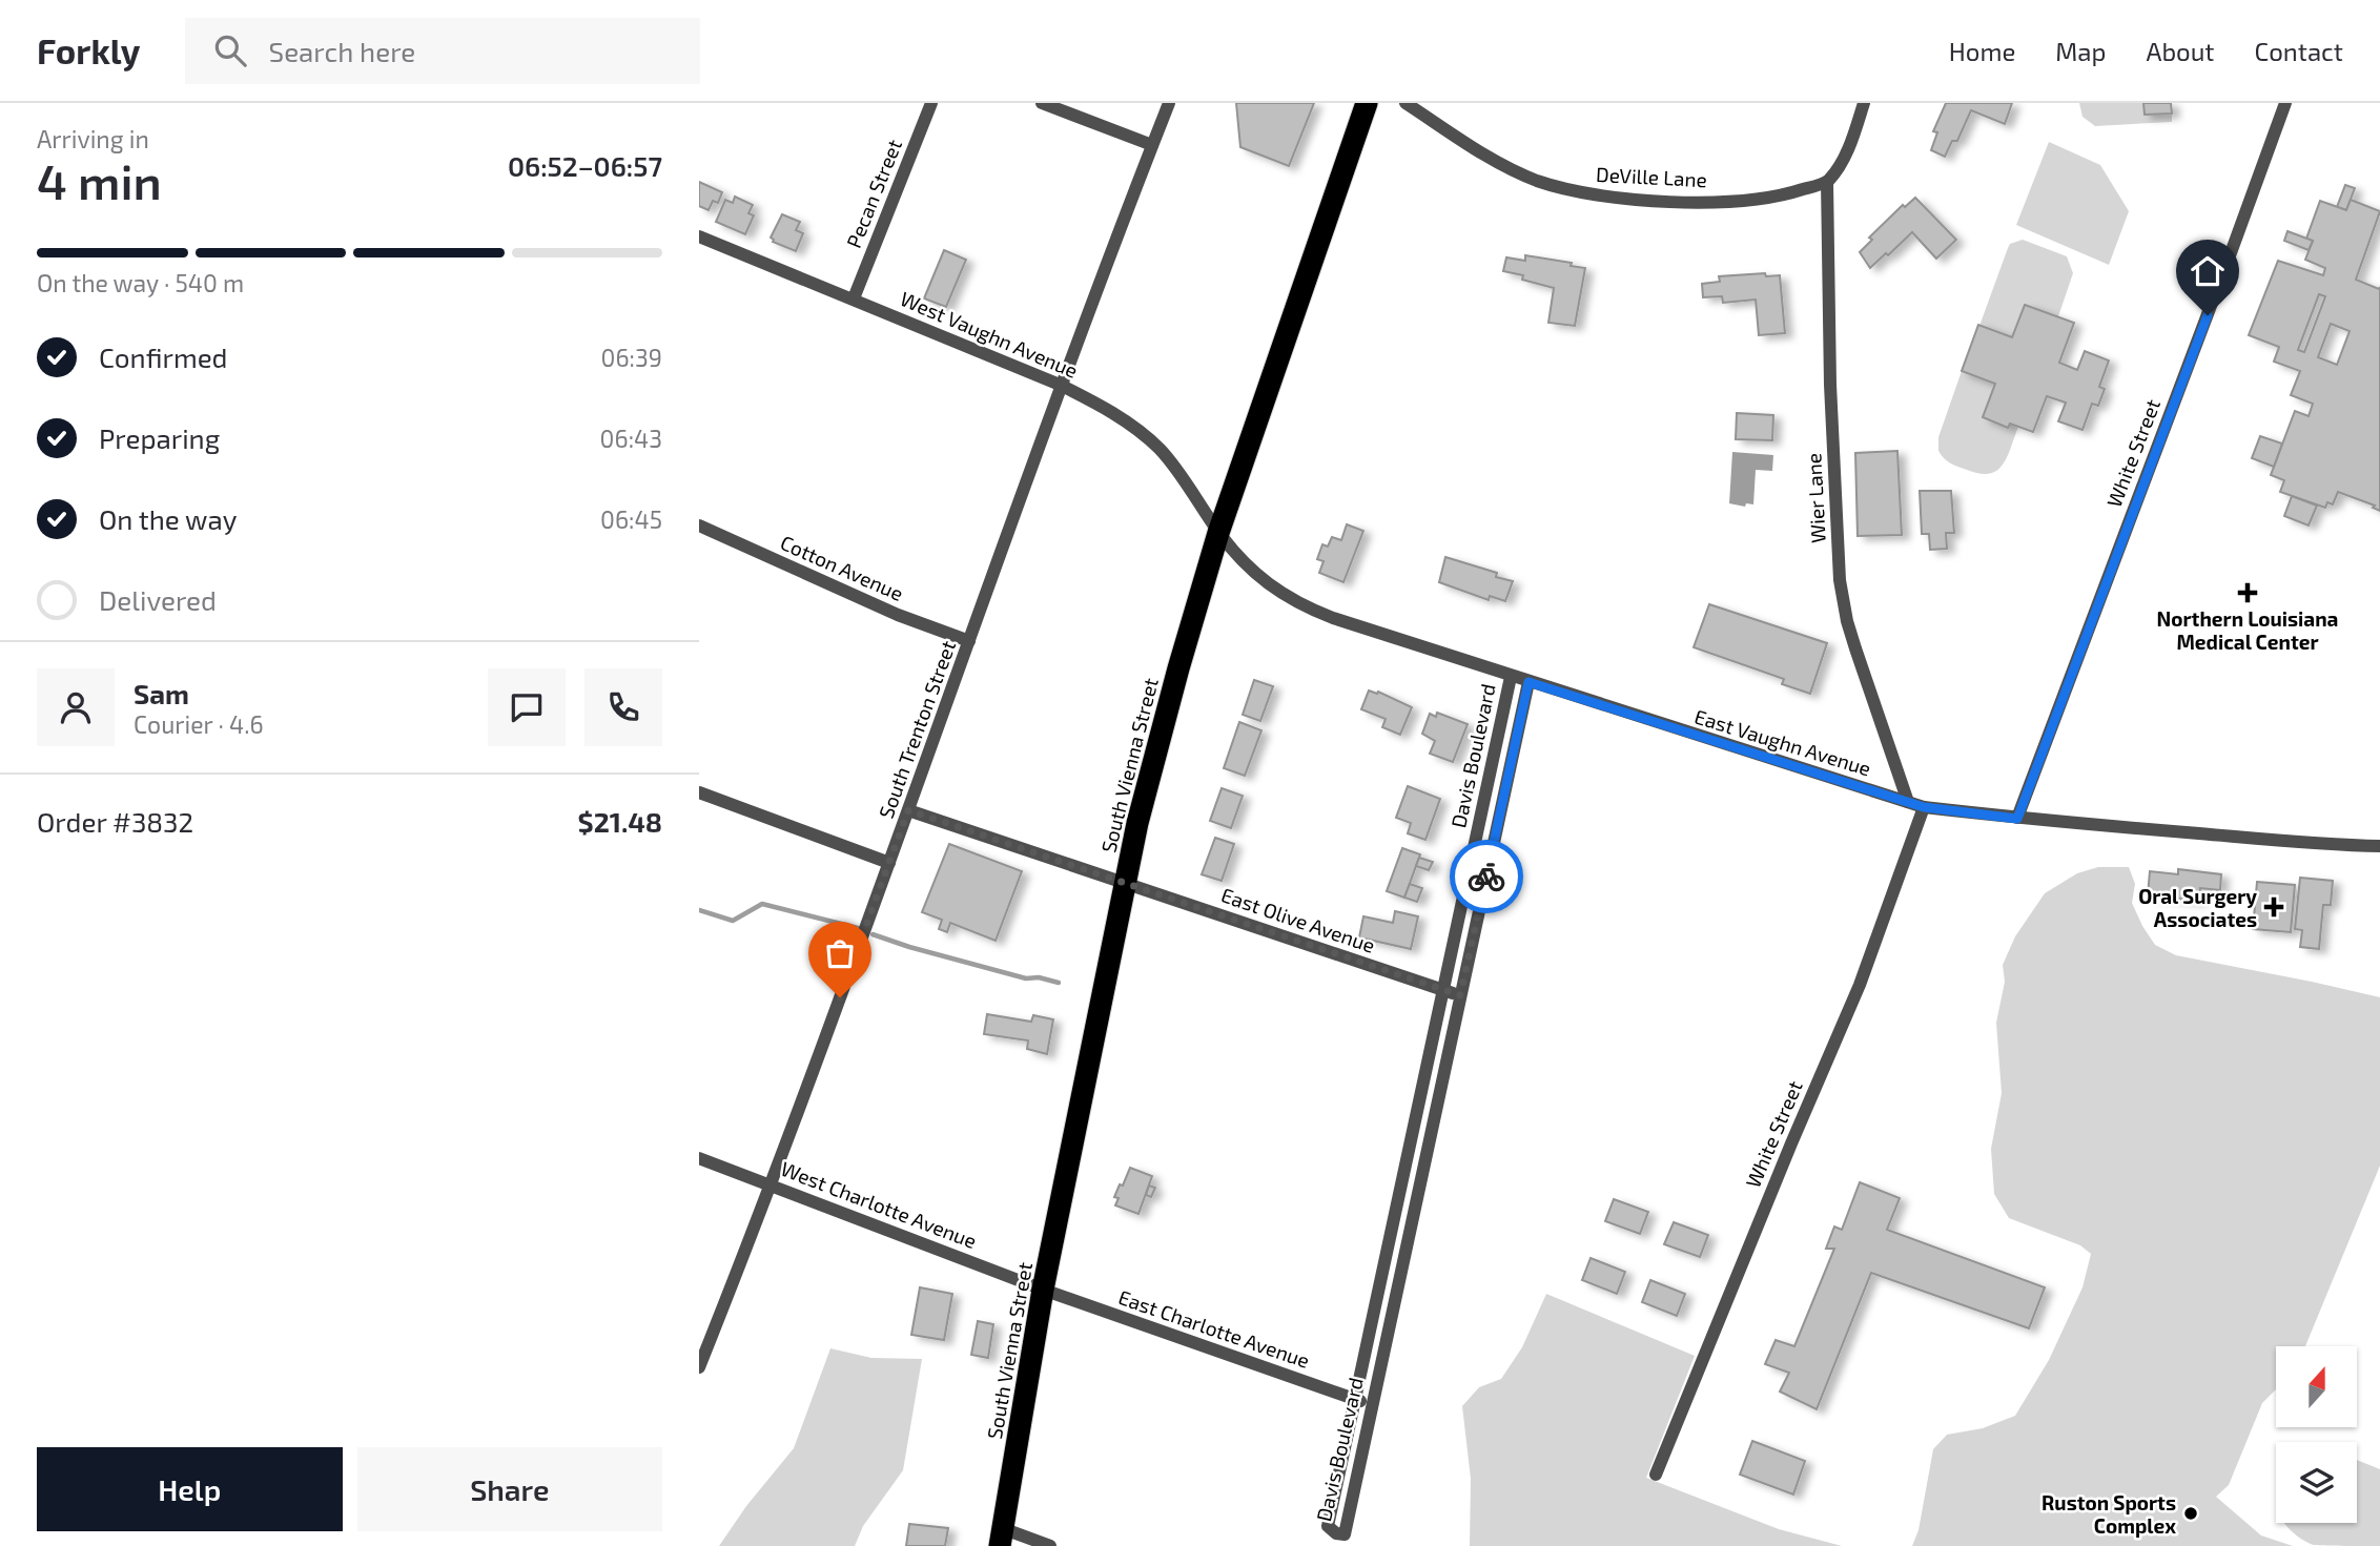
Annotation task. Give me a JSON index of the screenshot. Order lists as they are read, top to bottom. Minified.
{"streets":{"highway":["South Vienna Street"],"street":["DeVille Lane","Pecan Street","West Vaughn Avenue","White Street","Wier Lane","Cotton Avenue","South Trenton Street","East Vaughn Avenue","Davis Boulevard","East Olive Avenue","West Charlotte Avenue","East Charlotte Avenue"]},"crossings":[["DeVille Lane","Wier Lane"],["Pecan Street","West Vaughn Avenue"],["West Vaughn Avenue","South Trenton Street"],["West Vaughn Avenue","East Vaughn Avenue"],["West Vaughn Avenue","South Vienna Street"],["White Street","East Vaughn Avenue"],["Wier Lane","East Vaughn Avenue"],["Cotton Avenue","South Trenton Street"],["South Trenton Street","East Olive Avenue"],["South Trenton Street","West Charlotte Avenue"],["East Vaughn Avenue","Davis Boulevard"],["East Vaughn Avenue","South Vienna Street"],["Davis Boulevard","East Olive Avenue"],["Davis Boulevard","East Charlotte Avenue"],["South Vienna Street","East Olive Avenue"],["South Vienna Street","West Charlotte Avenue"],["South Vienna Street","East Charlotte Avenue"],["West Charlotte Avenue","East Charlotte Avenue"]],"places":{"health":["Northern Louisiana Medical Center","Oral Surgery Associates"],"other":["Ruston Sports Complex"]},"north":"top","page":{"header":"Forkly","search":"Search here","nav":["Home","Map","About","Contact"],"heading":["4 min","Arriving in","06:52–06:57"],"panel":["Sam","Courier · 4.6","Order #3832","$21.48"],"bar":"On the way · 540 m","list":[["Confirmed","06:39"],["Preparing","06:43"],["On the way","06:45"],"Delivered"],"buttons":["Help","Share"]}}
